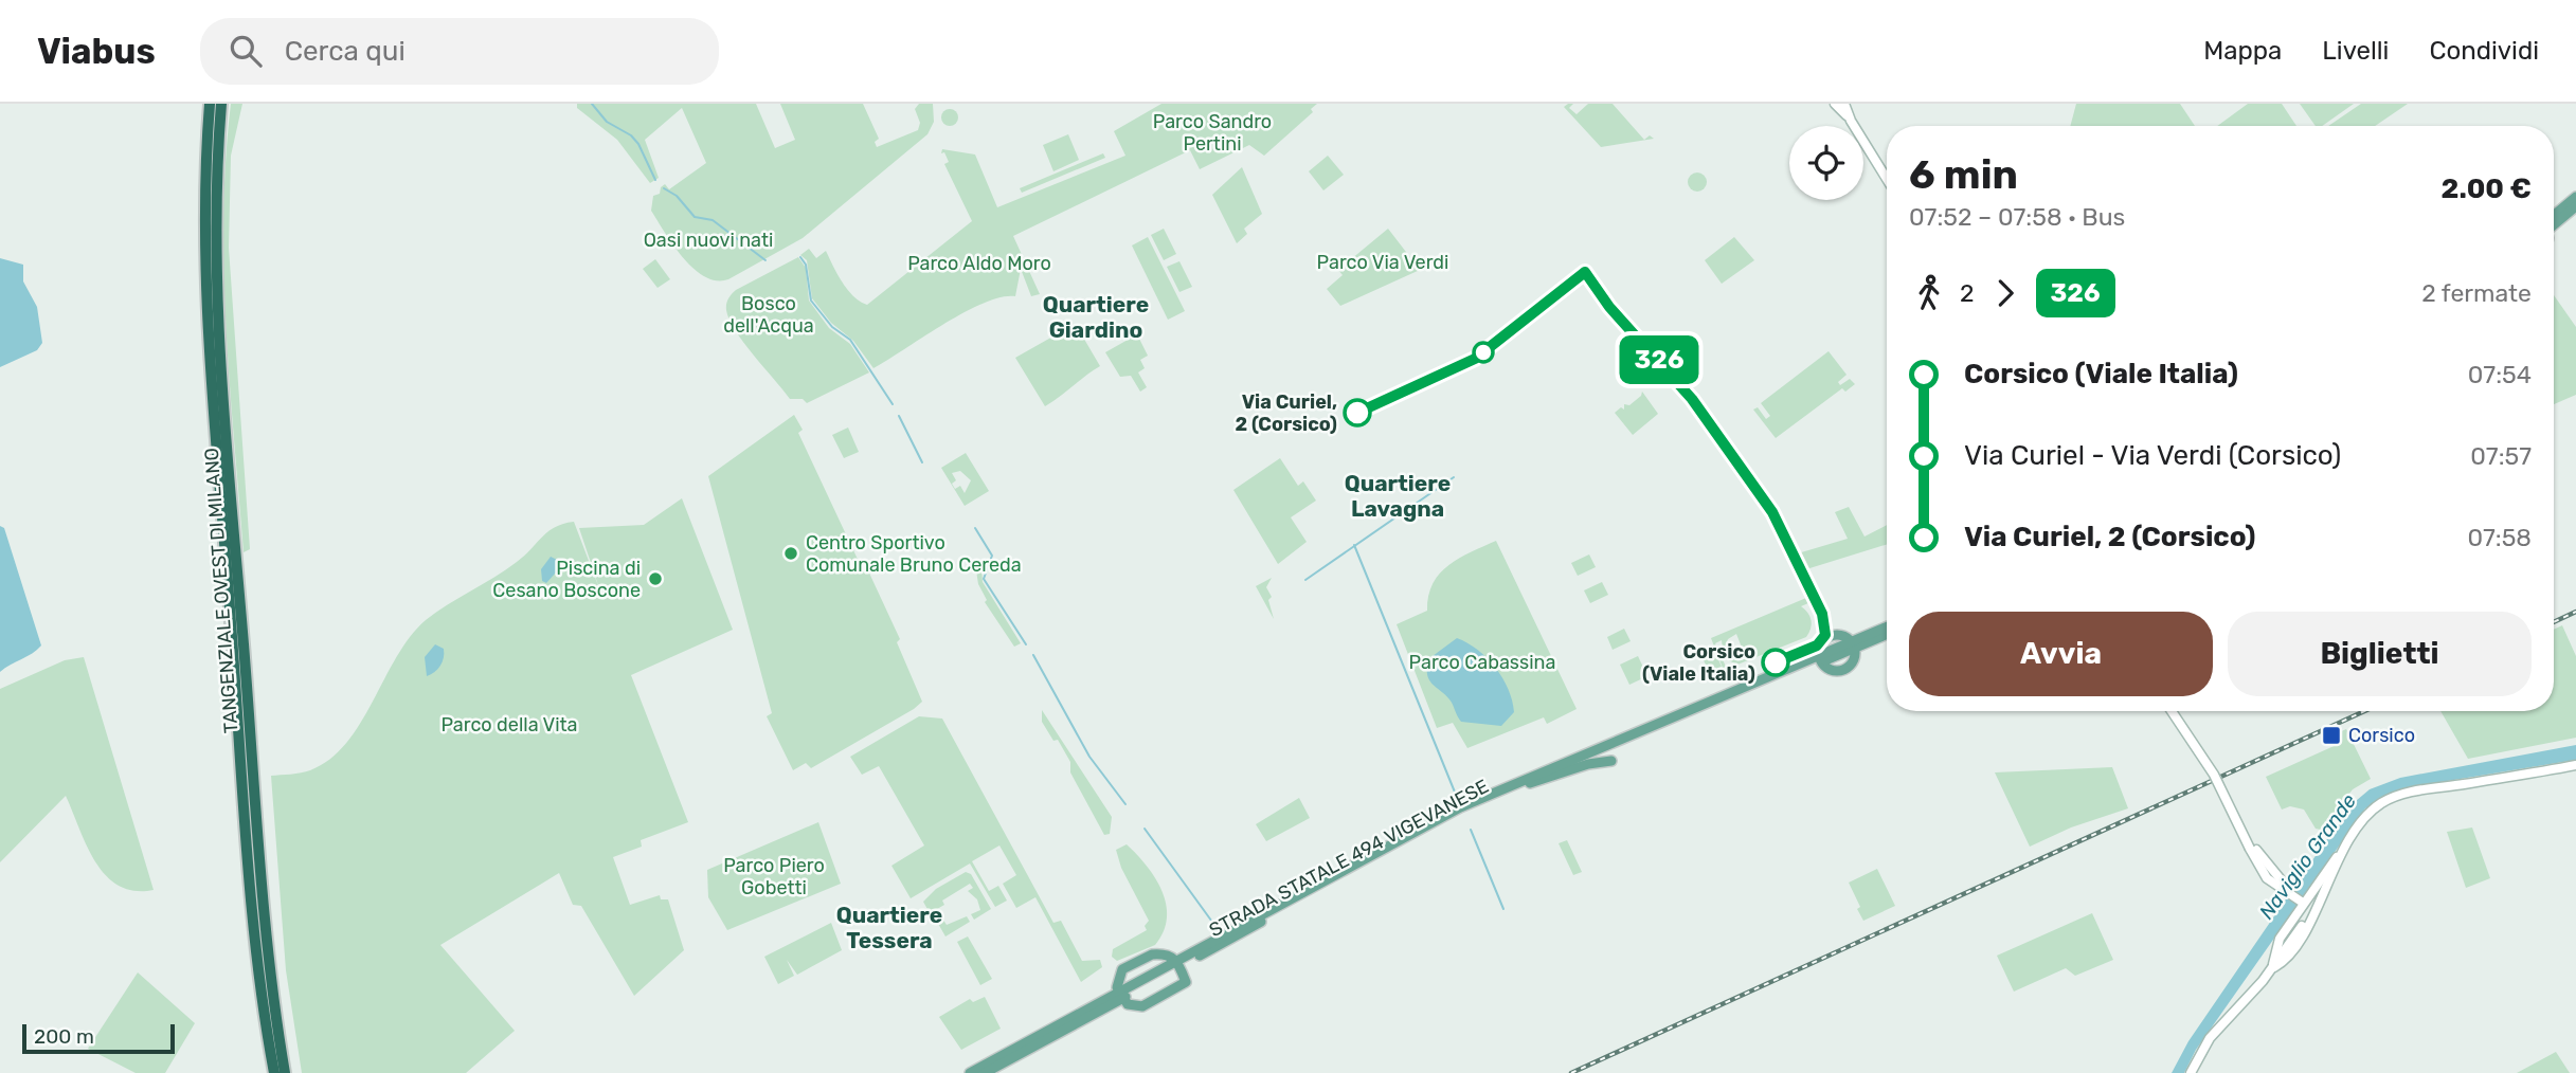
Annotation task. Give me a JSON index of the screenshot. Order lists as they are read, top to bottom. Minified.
{"streets":{"highway":["TANGENZIALE OVEST DI MILANO"],"main road":["STRADA STATALE 494 VIGEVANESE"]},"districts":["Quartiere Giardino","Quartiere Lavagna","Quartiere Tessera"],"water":["Naviglio Grande"],"parks":["Parco Sandro Pertini","Oasi nuovi nati","Parco Via Verdi","Parco Aldo Moro","Bosco dell'Acqua","Parco Cabassina","Parco della Vita","Parco Piero Gobetti"],"places":{"other":["Via Curiel, 2 (Corsico)","Centro Sportivo Comunale Bruno Cereda","Piscina di Cesano Boscone","Corsico (Viale Italia)"],"transit":["Corsico"]},"lines":["bus line 326"],"scale_bar":"200 m","page":{"header":"Viabus","search":"Cerca qui","nav":["Mappa","Livelli","Condividi"],"on_map":"326","heading":["6 min","07:52 – 07:58 · Bus","2.00 €"],"legs":["2","326","2 fermate"],"list":[{"name":"Corsico (Viale Italia)","value":"07:54"},{"name":"Via Curiel - Via Verdi (Corsico)","value":"07:57"},{"name":"Via Curiel, 2 (Corsico)","value":"07:58"}],"buttons":["Avvia","Biglietti"],"scale":"200 m"}}
